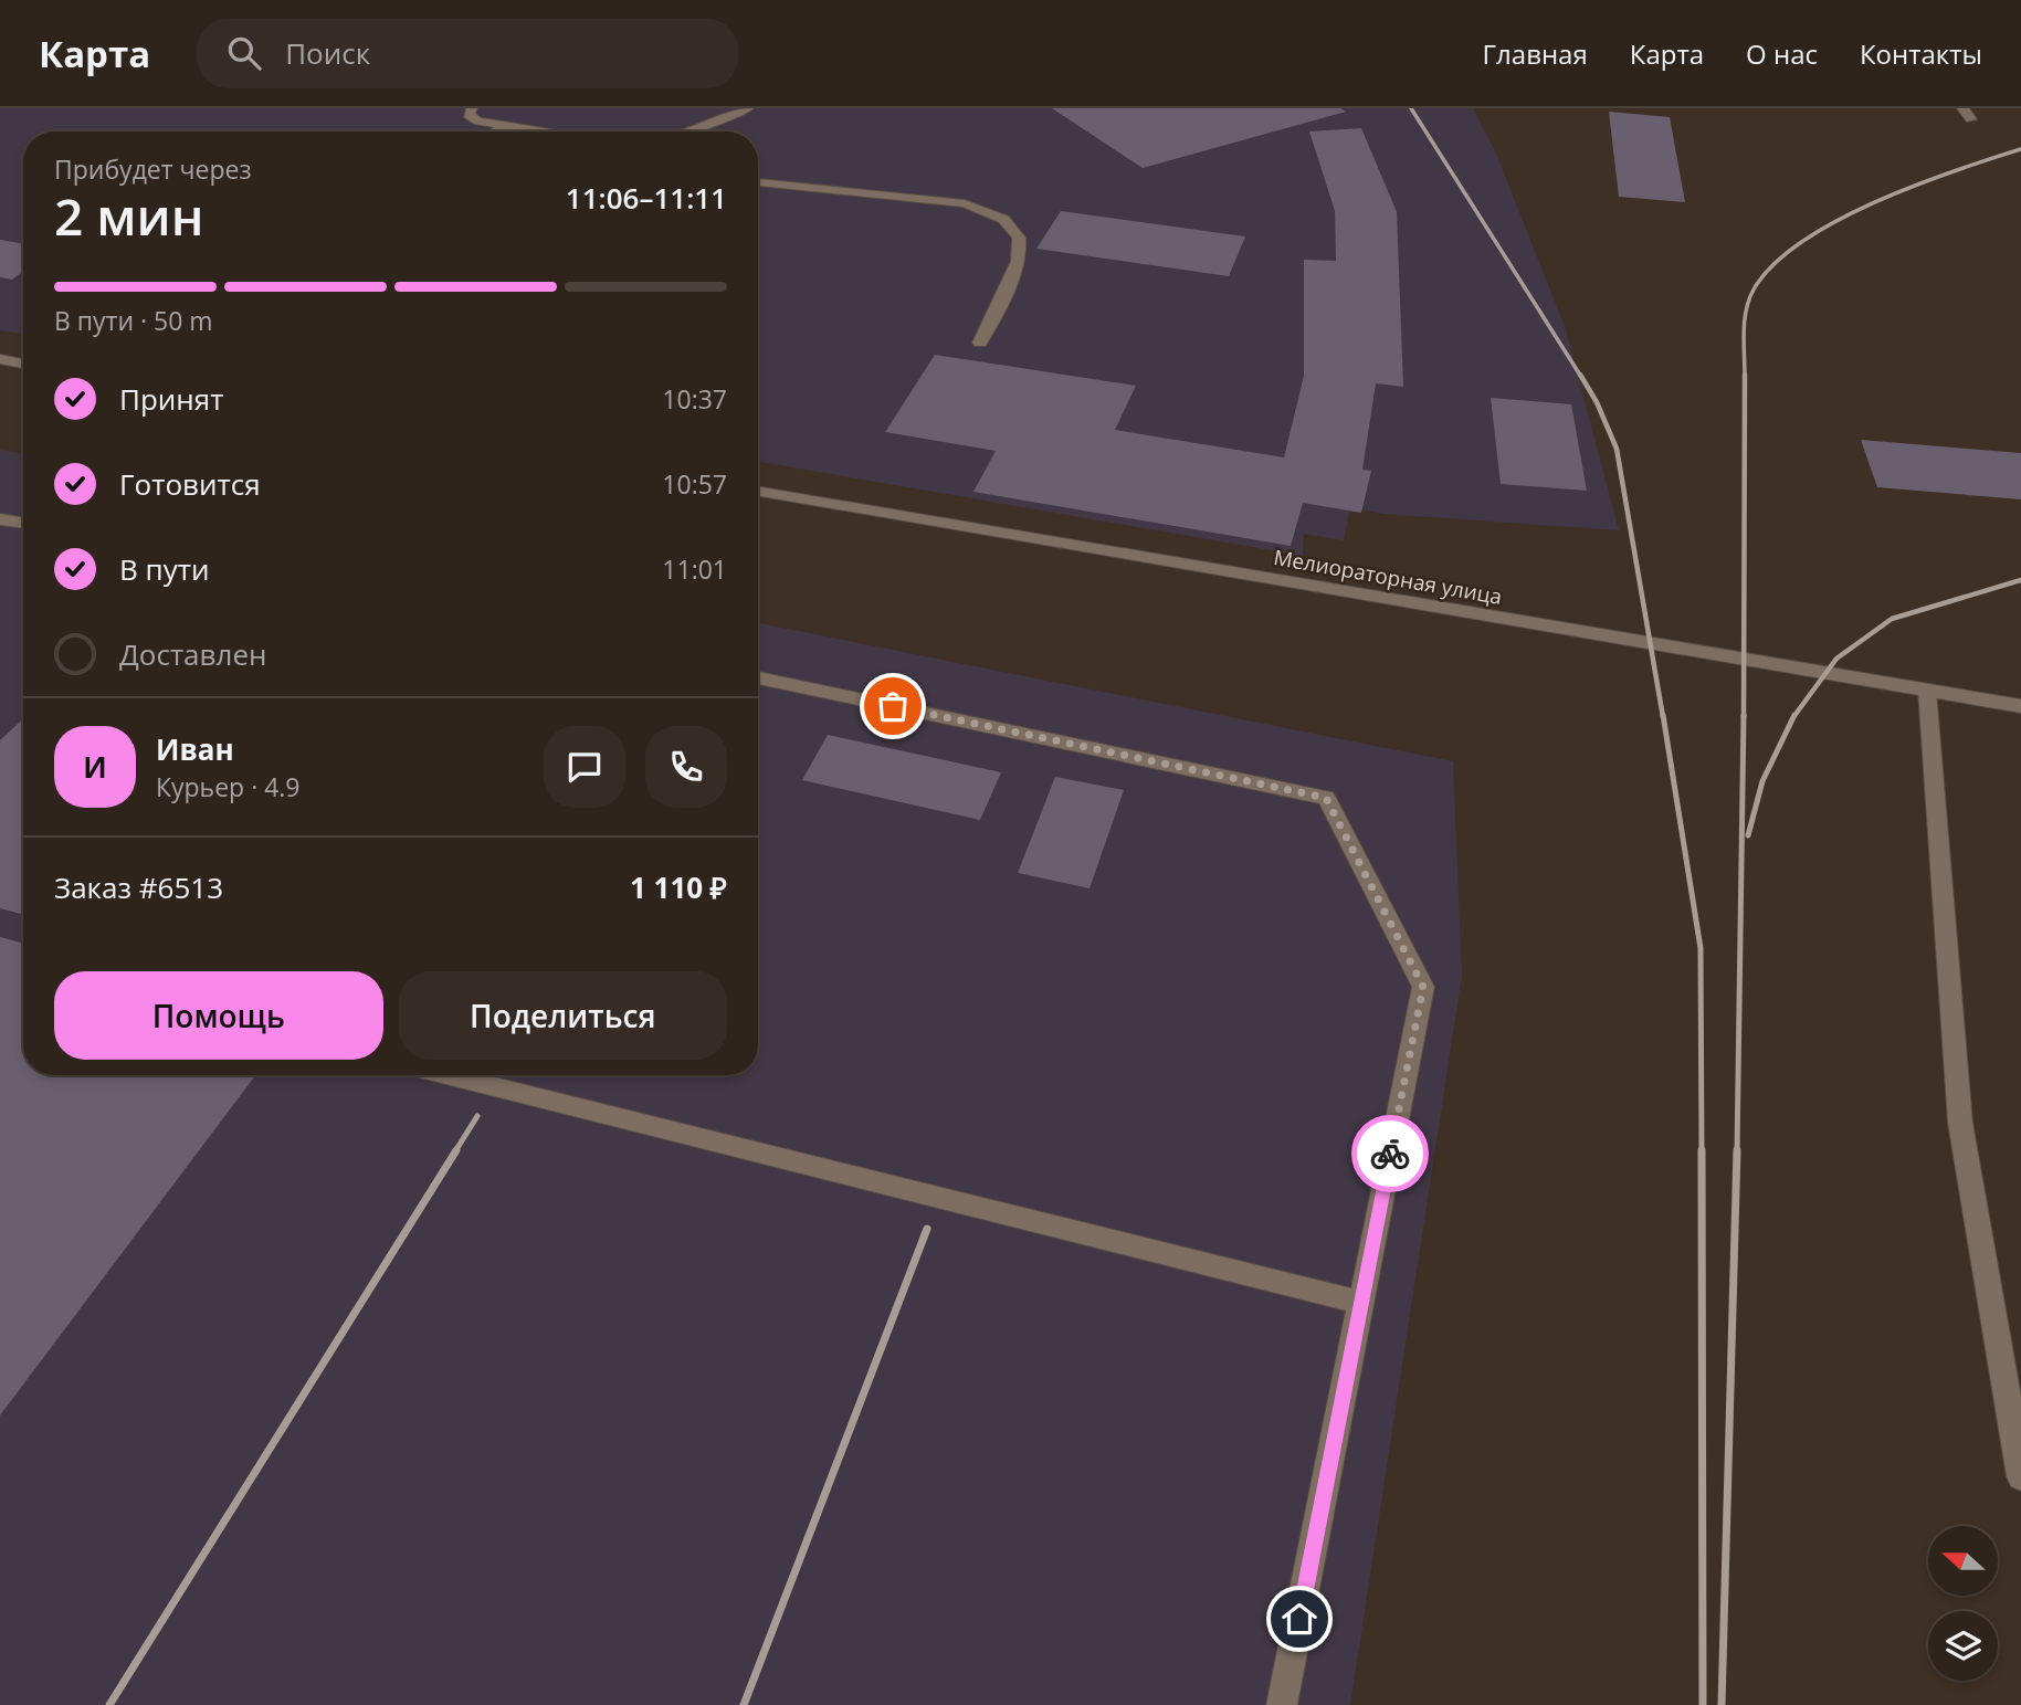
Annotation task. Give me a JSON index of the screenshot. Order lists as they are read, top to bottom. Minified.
{"streets":{"street":["Мелиораторная улица"]},"north":"left","page":{"header":"Карта","search":"Поиск","nav":["Главная","Карта","О нас","Контакты"],"heading":["2 мин","Прибудет через","11:06–11:11"],"panel":["Иван","Курьер · 4.9","Заказ #6513","1 110 ₽"],"bar":"В пути · 50 m","list":[["Принят","10:37"],["Готовится","10:57"],["В пути","11:01"],"Доставлен"],"round":"И","buttons":["Помощь","Поделиться"]}}
